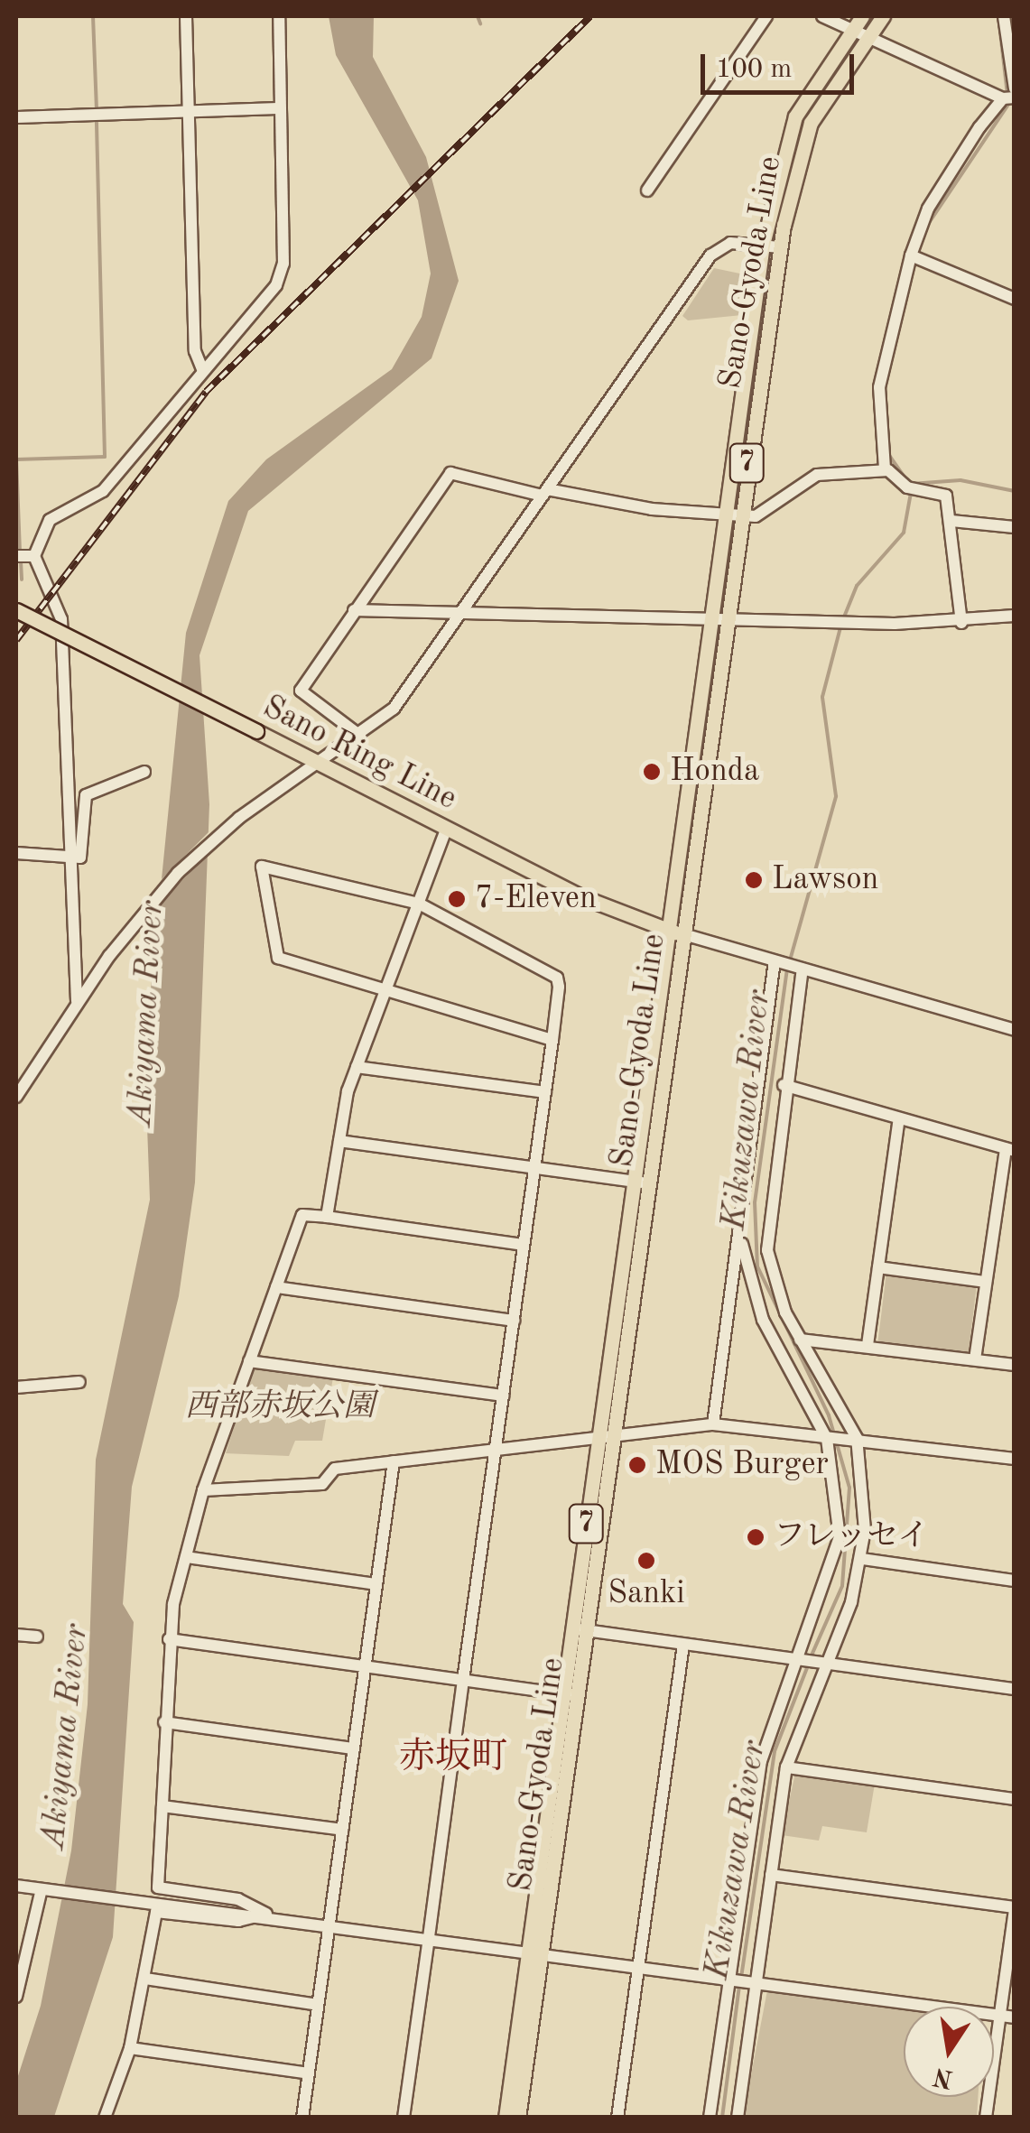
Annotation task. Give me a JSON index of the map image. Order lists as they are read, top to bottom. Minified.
{"streets":{"main road":["Sano-Gyoda Line","7","Sano Ring Line"]},"crossings":[["Sano-Gyoda Line","Sano Ring Line"]],"districts":["赤坂町"],"water":["Akiyama River","Kikuzawa River"],"parks":["西部赤坂公園"],"places":["Honda","Lawson","7-Eleven","MOS Burger","フレッセイ","Sanki"],"scale_bar":"100 m","north":"bottom"}
